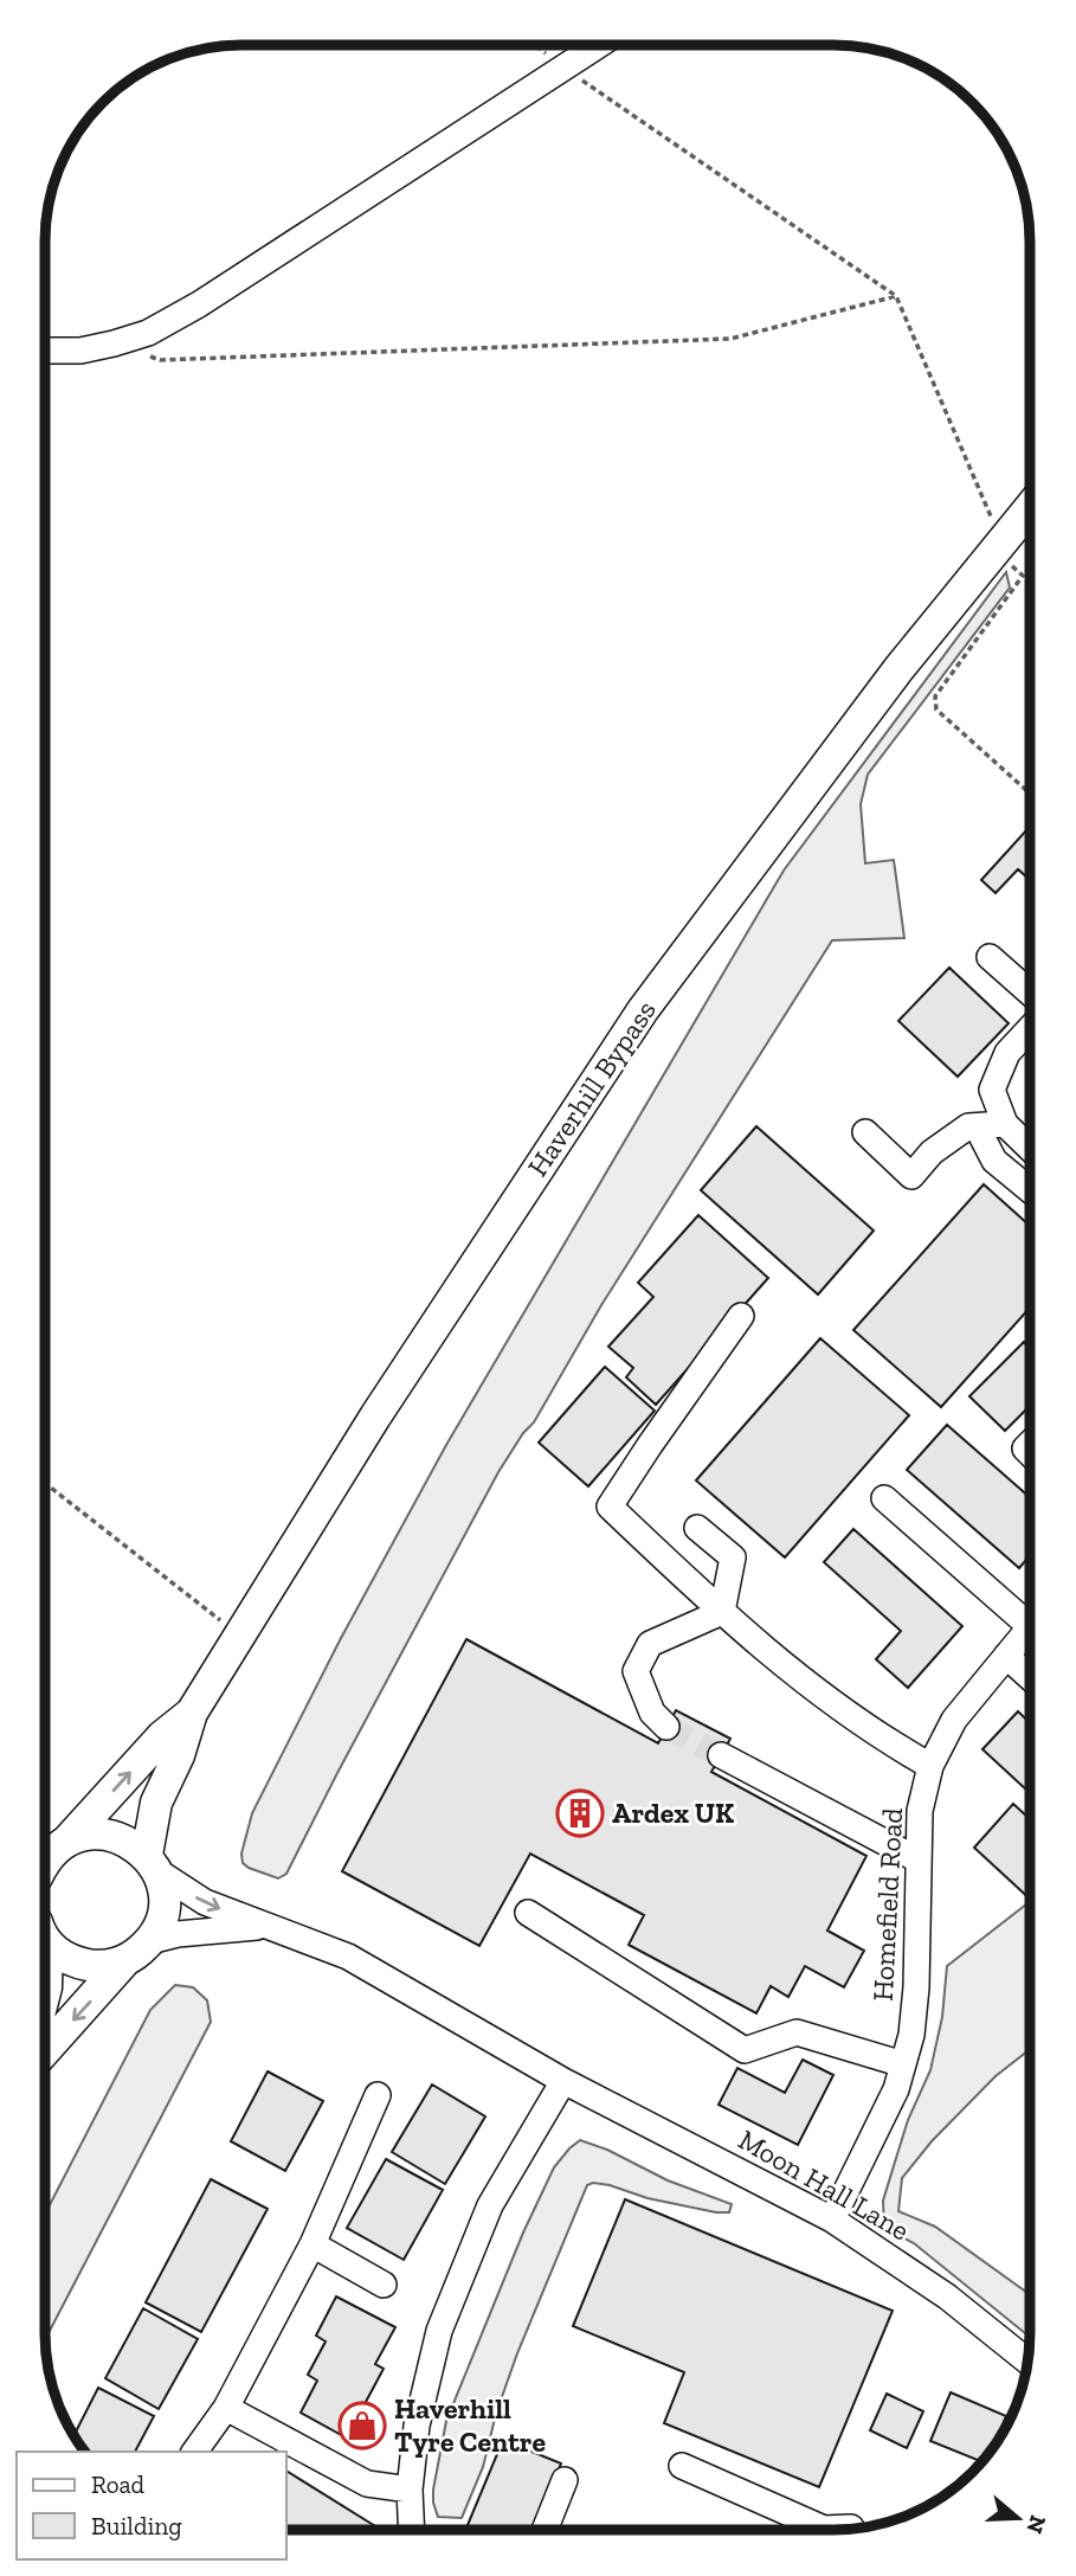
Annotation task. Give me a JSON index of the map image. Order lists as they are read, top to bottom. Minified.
{"streets":{"main road":["Haverhill Bypass"],"street":["Homefield Road","Moon Hall Lane"]},"crossings":[["Haverhill Bypass","Moon Hall Lane"],["Homefield Road","Moon Hall Lane"]],"places":{"building":["Ardex UK"],"shop":["Haverhill Tyre Centre"]},"legend":["Road","Building"],"north":"right"}
